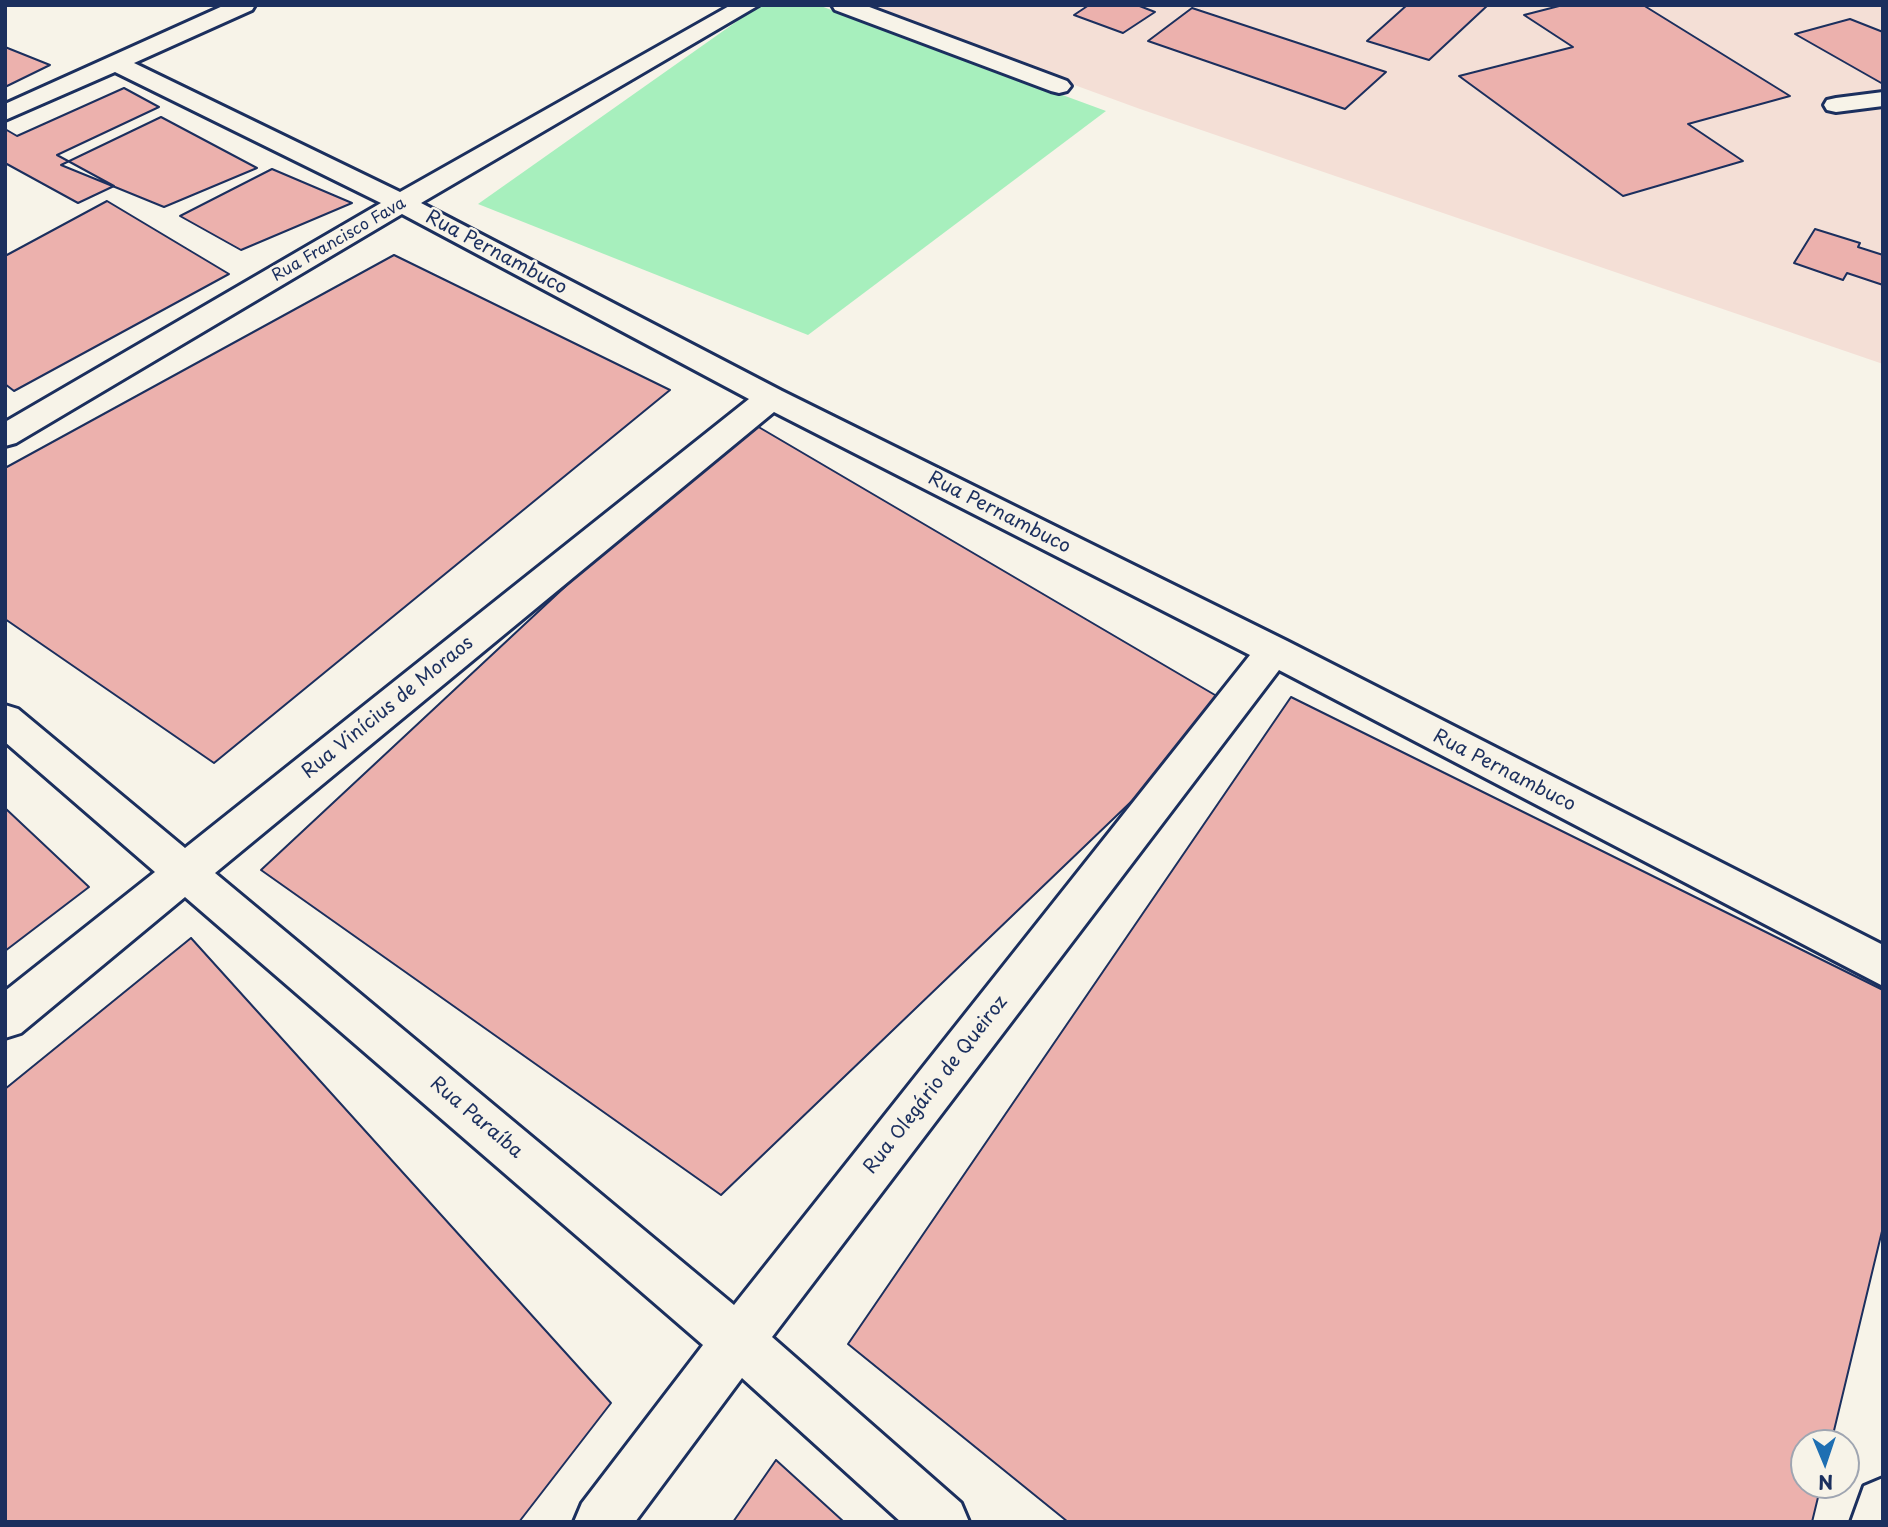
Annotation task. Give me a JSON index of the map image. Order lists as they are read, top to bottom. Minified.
{"streets":{"street":["Rua Francisco Fava","Rua Pernambuco","Rua Vinícius de Moraos","Rua Olegário de Queiroz","Rua Paraíba"]},"crossings":[["Rua Francisco Fava","Rua Pernambuco"],["Rua Pernambuco","Rua Vinícius de Moraos"],["Rua Pernambuco","Rua Olegário de Queiroz"],["Rua Vinícius de Moraos","Rua Paraíba"],["Rua Olegário de Queiroz","Rua Paraíba"]],"north":"bottom"}
